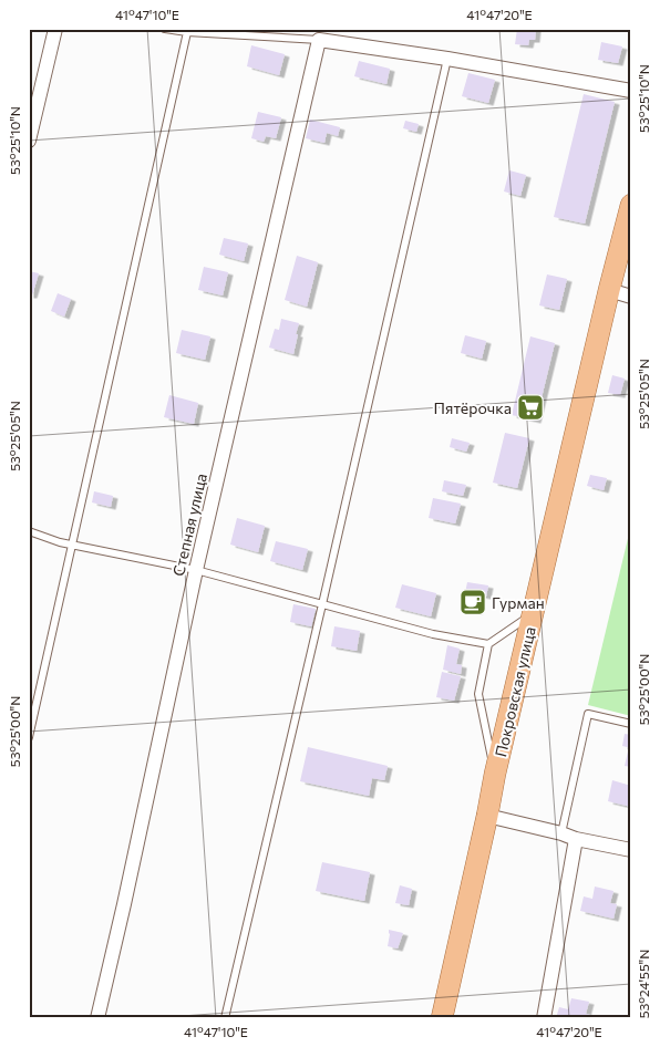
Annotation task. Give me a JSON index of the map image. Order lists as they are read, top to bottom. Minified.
{"streets":{"main road":["Покровская улица"],"street":["Степная улица"]},"places":{"supermarket":["Пятёрочка"],"cafe":["Гурман"]},"coordinates":["41°47'10\"E","41°47'20\"E","53°25'10\"N","53°25'05\"N","53°25'00\"N","53°24'55\"N"]}
